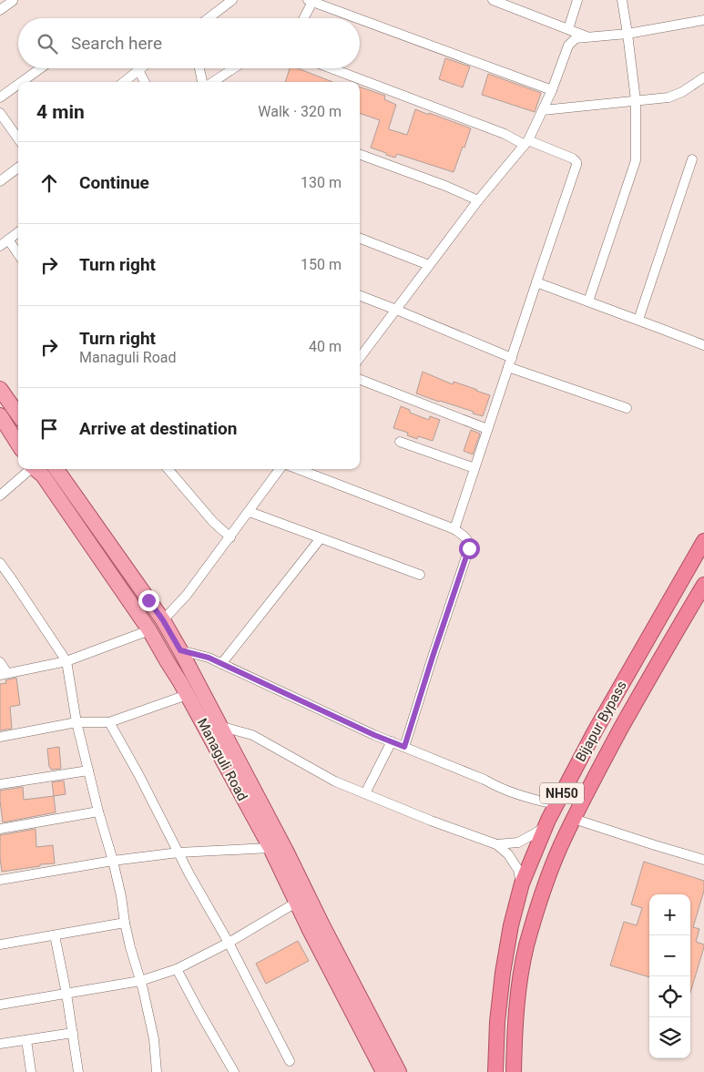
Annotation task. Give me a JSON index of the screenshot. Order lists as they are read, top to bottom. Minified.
{"streets":{"highway":["Bijapur Bypass","NH50"],"main road":["Managuli Road"]},"page":{"search":"Search here","heading":["4 min","Walk · 320 m"],"list":[["Continue","130 m"],["Turn right","150 m"],["Turn right","Managuli Road","40 m"],"Arrive at destination"],"map_buttons":["+","−"]}}
